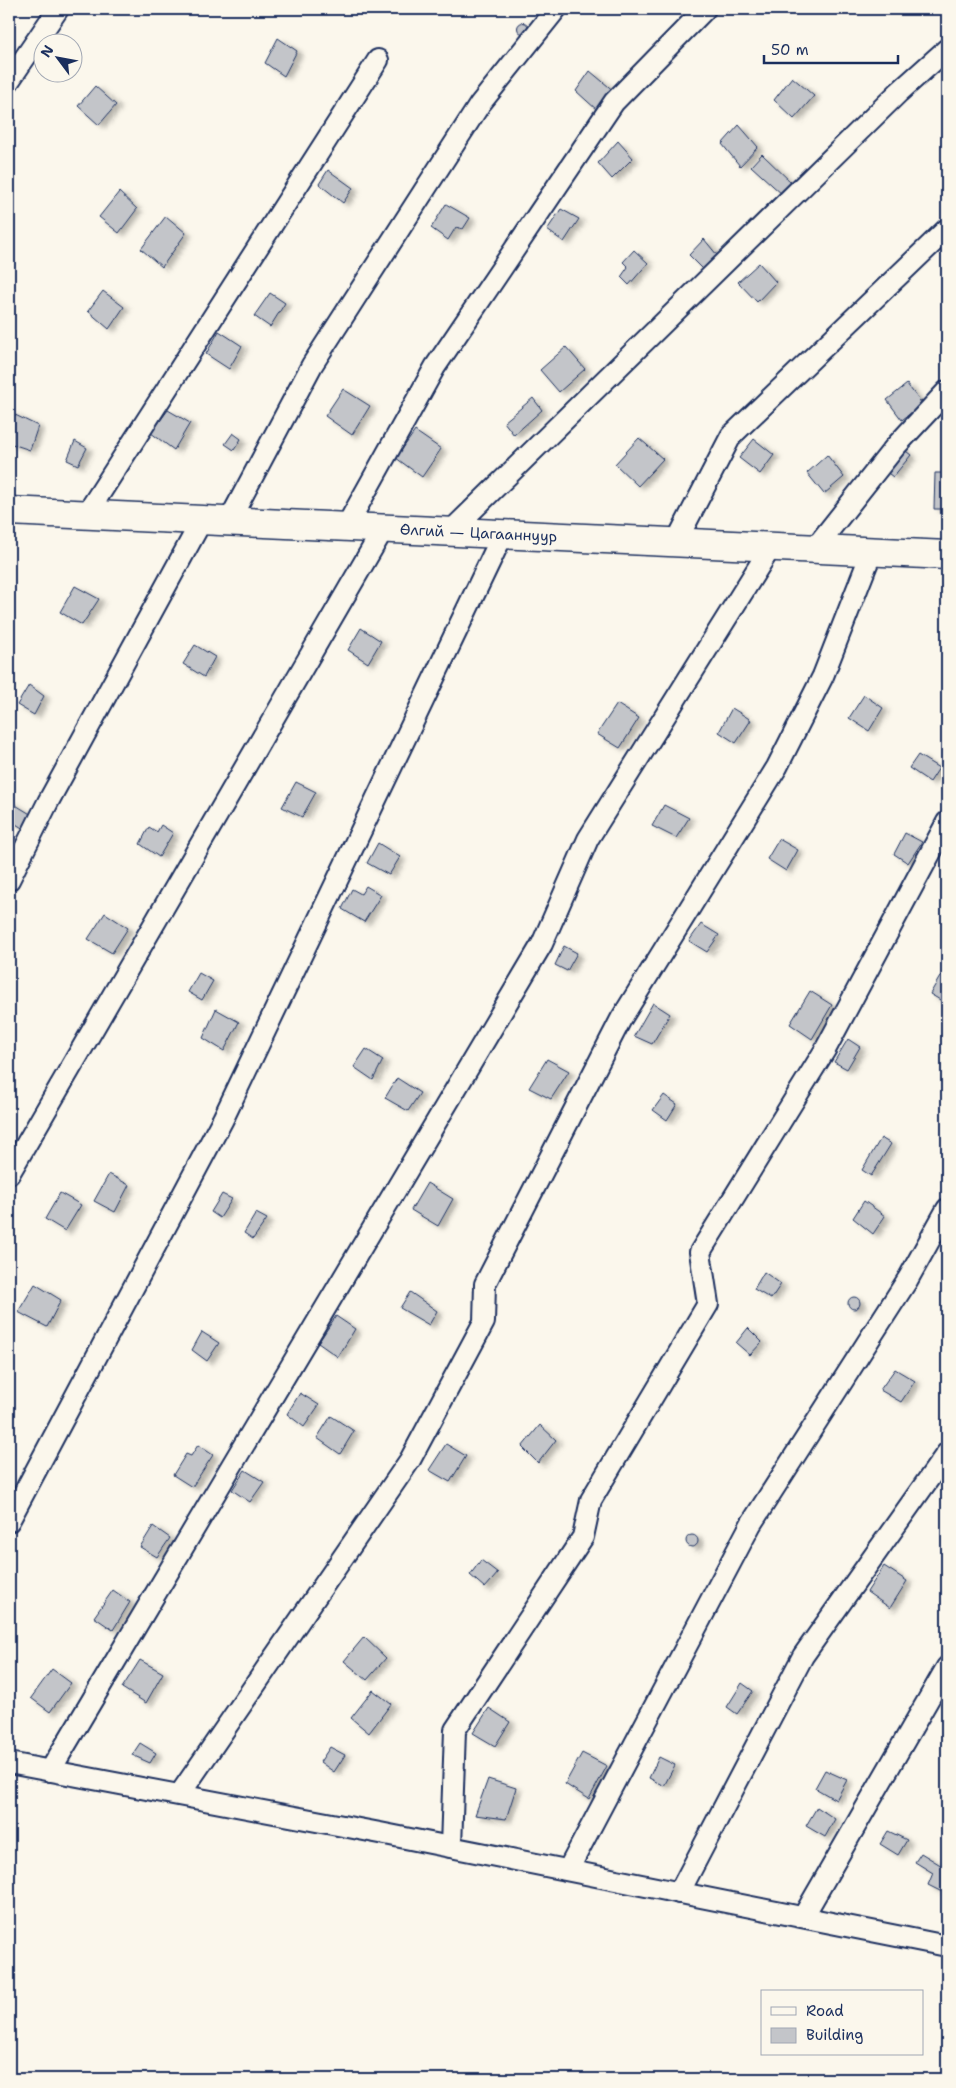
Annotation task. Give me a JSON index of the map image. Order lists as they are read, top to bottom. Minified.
{"streets":{"highway":["Өлгий — Цагааннуур"]},"legend":["Road","Building"],"scale_bar":"50 m","north":"top left"}
